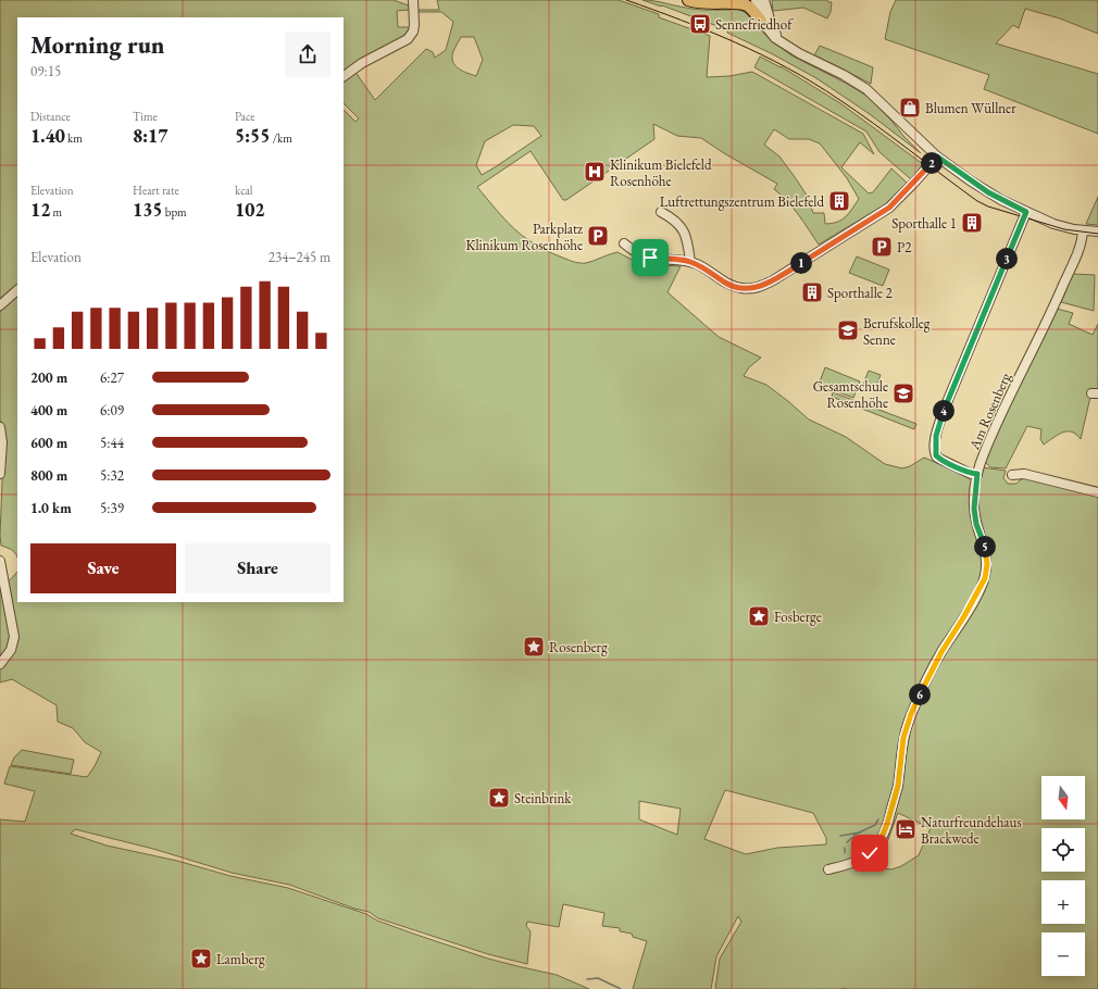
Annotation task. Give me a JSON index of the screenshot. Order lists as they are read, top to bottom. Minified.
{"streets":{"street":["Am Rosenberg"]},"places":{"bus stop":["Sennefriedhof"],"shop":["Blumen Wüllner"],"hospital":["Klinikum Bielefeld Rosenhöhe"],"building":["Luftrettungszentrum Bielefeld","Sporthalle 1","Sporthalle 2"],"parking":["Parkplatz Klinikum Rosenhöhe","P2"],"school or university":["Berufskolleg Senne","Gesamtschule Rosenhöhe"],"place":["Fosberge","Rosenberg","Steinbrink","Lamberg"],"hotel":["Naturfreundehaus Brackwede"]},"north":"bottom","page":{"heading":["Morning run","09:15"],"stats":[["Distance","1.40 km"],["Time","8:17"],["Pace","5:55 /km"],["Elevation","12 m"],["Heart rate","135 bpm"],["kcal","102"]],"pins":["2","3","1","4","5","6"],"chart":["Elevation","234–245 m"],"list":[{"name":"200 m","note":"6:27"},{"name":"400 m","note":"6:09"},{"name":"600 m","note":"5:44"},{"name":"800 m","note":"5:32"},{"name":"1.0 km","note":"5:39"}],"buttons":["Save","Share"],"map_buttons":["+","−"]}}
